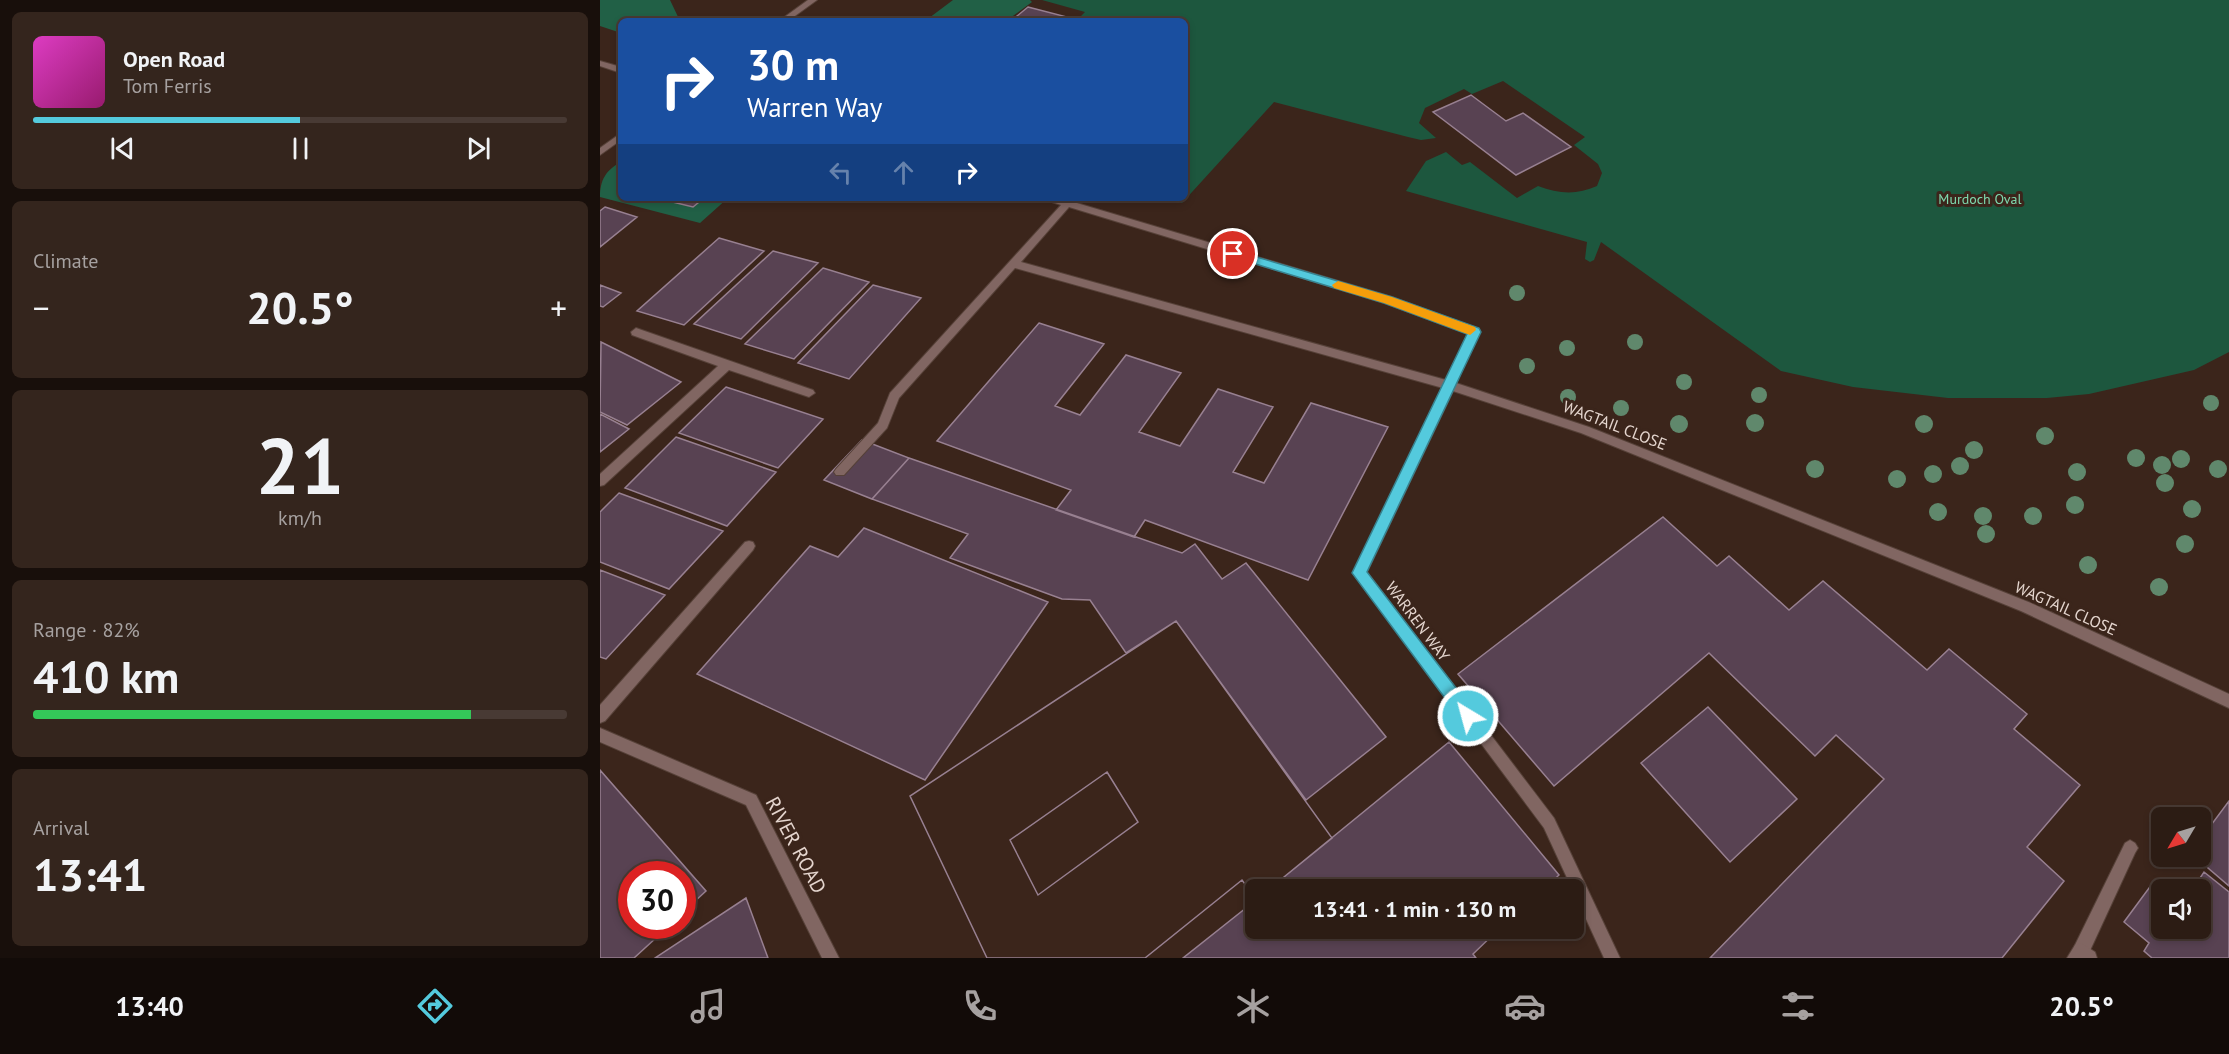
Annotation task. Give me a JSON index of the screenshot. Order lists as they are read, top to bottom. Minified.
{"streets":{"street":["WAGTAIL CLOSE","WARREN WAY","RIVER ROAD"]},"crossings":[["WAGTAIL CLOSE","WARREN WAY"]],"parks":["Murdoch Oval"],"north":"bottom left","page":{"turn":["30 m","Warren Way"],"song":["Open Road","Tom Ferris"],"tile":["Climate",["21","km/h"],["Range · 82%","410 km"],["Arrival","13:41"]],"heat":["−","20.5°","+"],"limit":"30","trip":"13:41 · 1 min · 130 m","tabs":["13:40","20.5°"]}}
